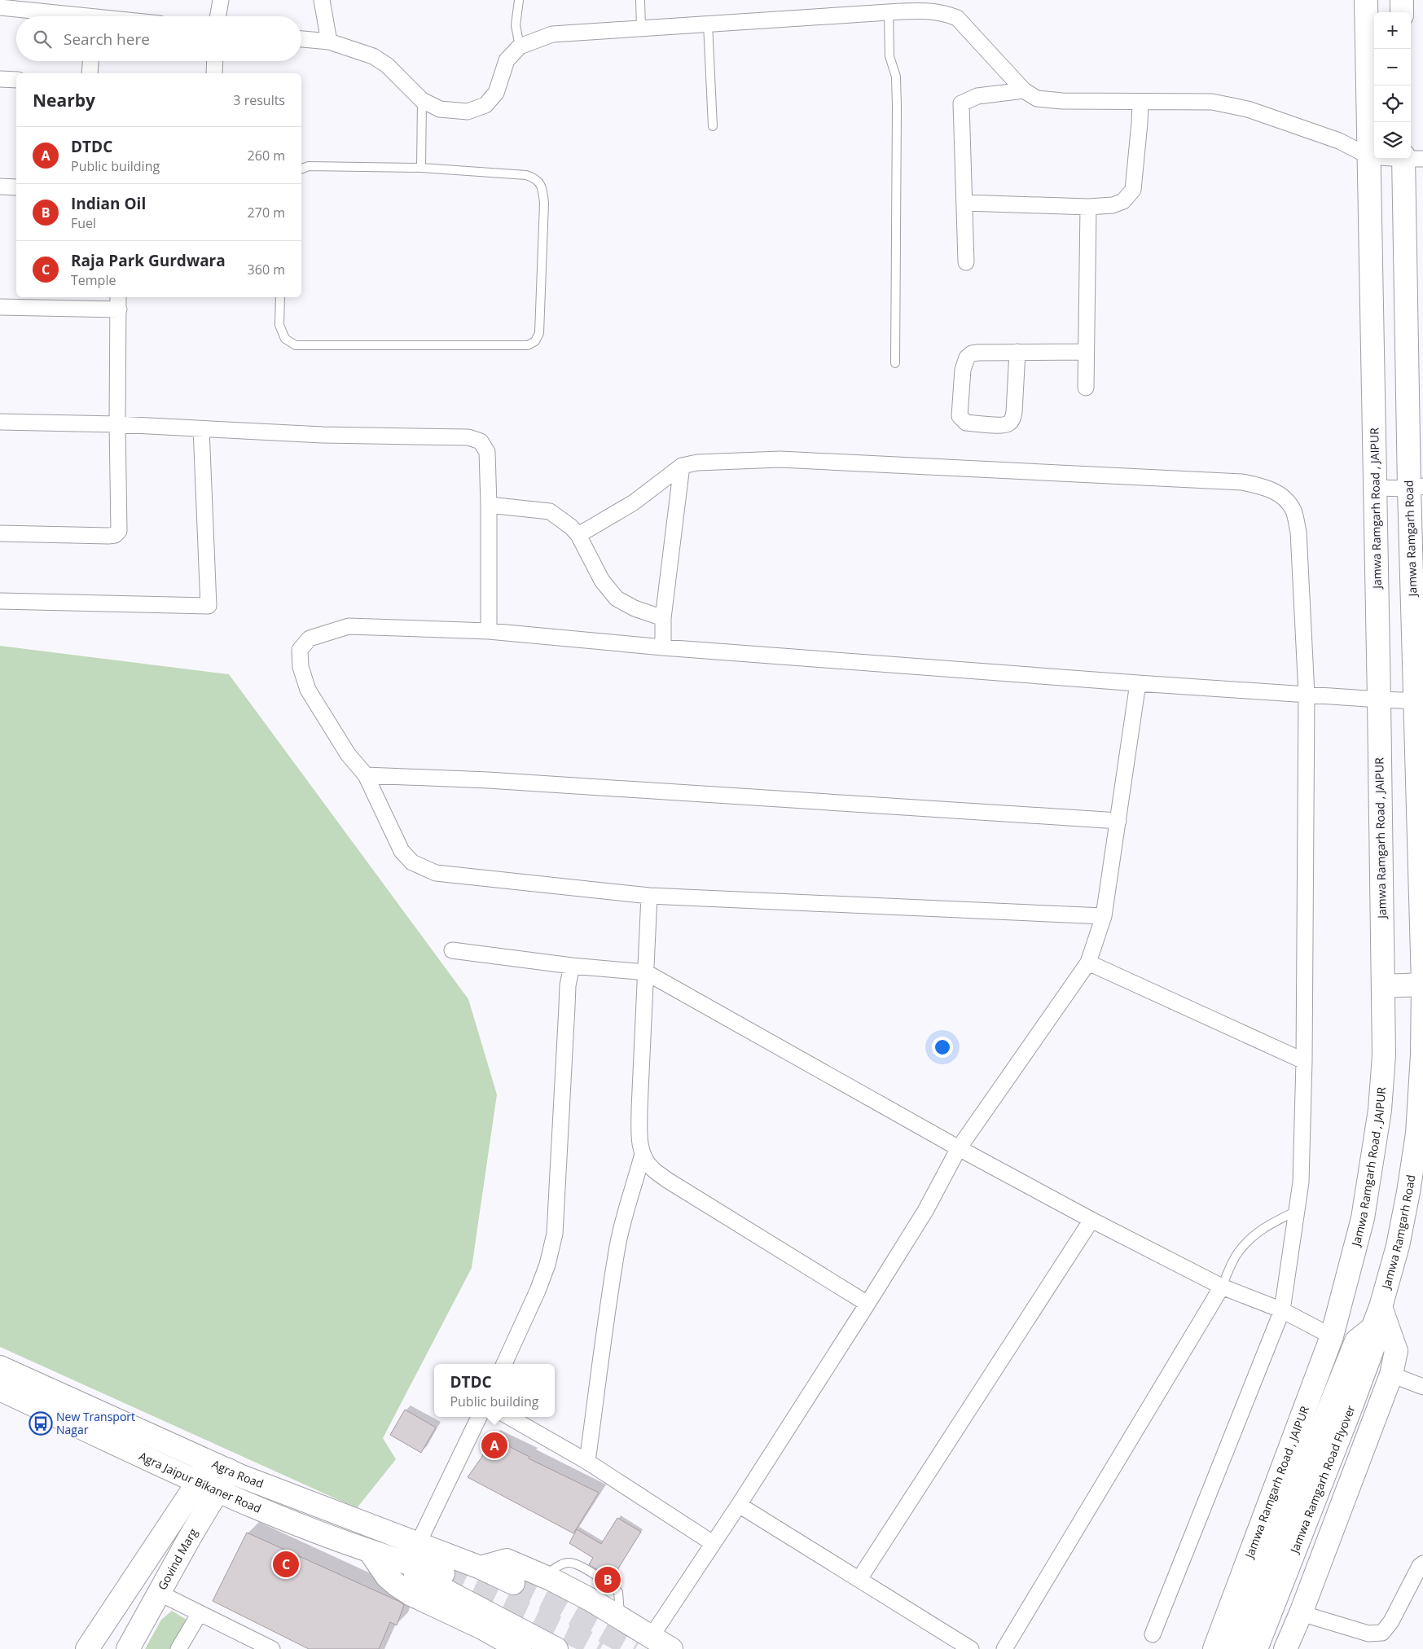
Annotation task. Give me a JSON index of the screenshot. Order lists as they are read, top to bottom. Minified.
{"streets":{"main road":["Jamwa Ramgarh Road , JAIPUR","Jamwa Ramgarh Road","Agra Road","Jamwa Ramgarh Road Flyover","Agra Jaipur Bikaner Road","Govind Marg"]},"crossings":[["Agra Road","Govind Marg"],["Agra Jaipur Bikaner Road","Govind Marg"]],"places":{"bus stop":["New Transport Nagar"]},"page":{"map_buttons":["+","−"],"search":"Search here","heading":["Nearby","3 results"],"list":[{"mark":"A","name":"DTDC","note":"Public building","value":"260 m"},{"mark":"B","name":"Indian Oil","note":"Fuel","value":"270 m"},{"mark":"C","name":"Raja Park Gurdwara","note":"Temple","value":"360 m"}],"popup":["DTDC","Public building"],"pins":["A","C","B"]}}
